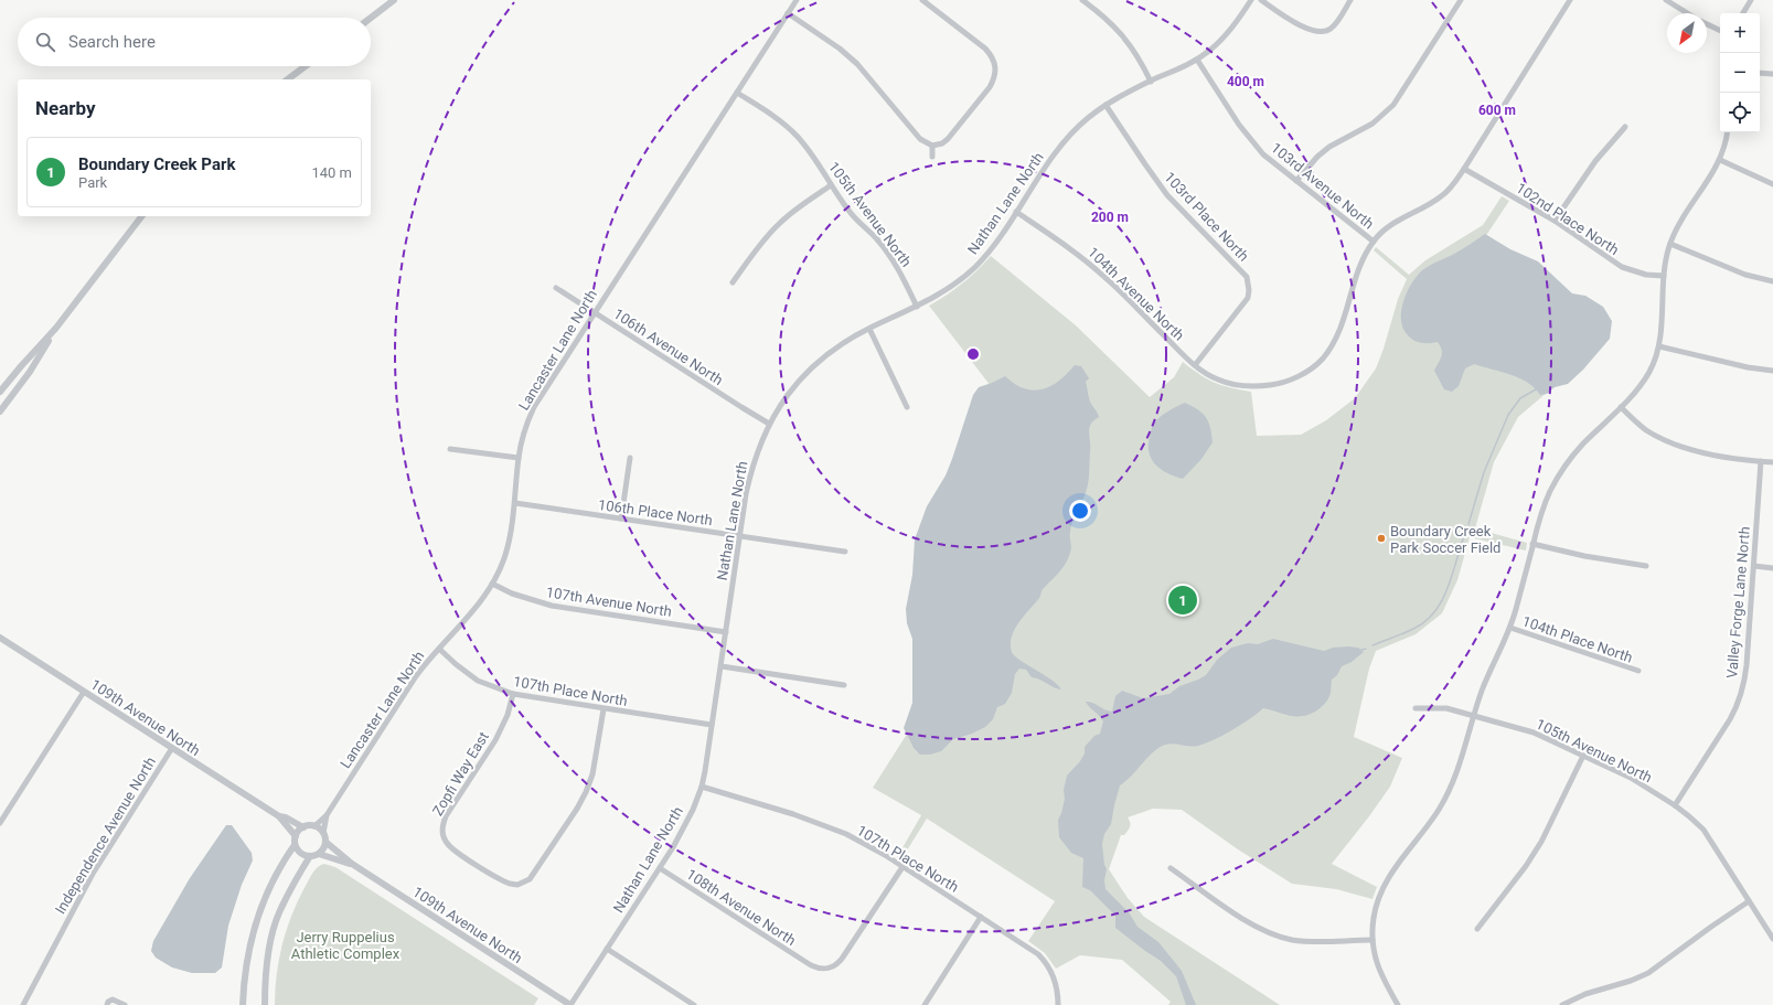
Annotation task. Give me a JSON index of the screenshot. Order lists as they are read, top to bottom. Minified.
{"streets":{"street":["103rd Avenue North","Nathan Lane North","105th Avenue North","103rd Place North","102nd Place North","104th Avenue North","106th Avenue North","Lancaster Lane North","106th Place North","107th Avenue North","Valley Forge Lane North","104th Place North","107th Place North","109th Avenue North","Zopfi Way East","Independence Avenue North","108th Avenue North"]},"crossings":[["103rd Avenue North","Nathan Lane North"],["103rd Avenue North","104th Avenue North"],["Nathan Lane North","105th Avenue North"],["Nathan Lane North","103rd Place North"],["Nathan Lane North","104th Avenue North"],["Nathan Lane North","106th Avenue North"],["Nathan Lane North","106th Place North"],["Nathan Lane North","107th Avenue North"],["Nathan Lane North","107th Place North"],["Nathan Lane North","109th Avenue North"],["Nathan Lane North","108th Avenue North"],["105th Avenue North","Lancaster Lane North"],["105th Avenue North","Valley Forge Lane North"],["103rd Place North","104th Avenue North"],["102nd Place North","104th Avenue North"],["106th Avenue North","Lancaster Lane North"],["Lancaster Lane North","106th Place North"],["Lancaster Lane North","107th Avenue North"],["Lancaster Lane North","107th Place North"],["Lancaster Lane North","109th Avenue North"],["107th Place North","Zopfi Way East"],["107th Place North","108th Avenue North"],["109th Avenue North","Independence Avenue North"]],"parks":["Jerry Ruppelius Athletic Complex"],"places":["Boundary Creek Park Soccer Field"],"north":"bottom left","page":{"map_buttons":["+","−"],"search":"Search here","heading":"Nearby","list":[{"mark":"1","name":"Boundary Creek Park","note":"Park","value":"140 m"}],"pins":"1"},"rings":["400 m","600 m","200 m"]}
